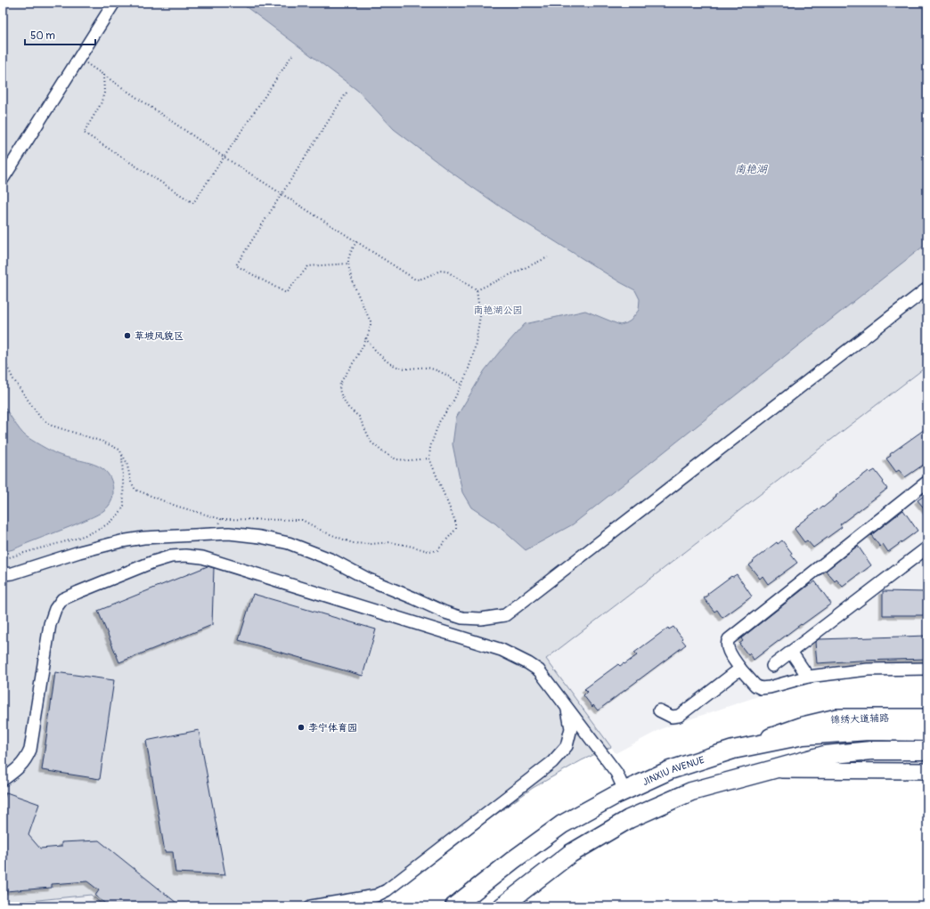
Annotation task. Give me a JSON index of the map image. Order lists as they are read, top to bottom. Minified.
{"streets":{"highway":["JINXIU AVENUE"],"main road":["锦绣大道辅路"]},"crossings":[["锦绣大道辅路","JINXIU AVENUE"]],"water":["南艳湖"],"parks":["南艳湖公园"],"places":["草坡风貌区","李宁体育园"],"scale_bar":"50 m"}
